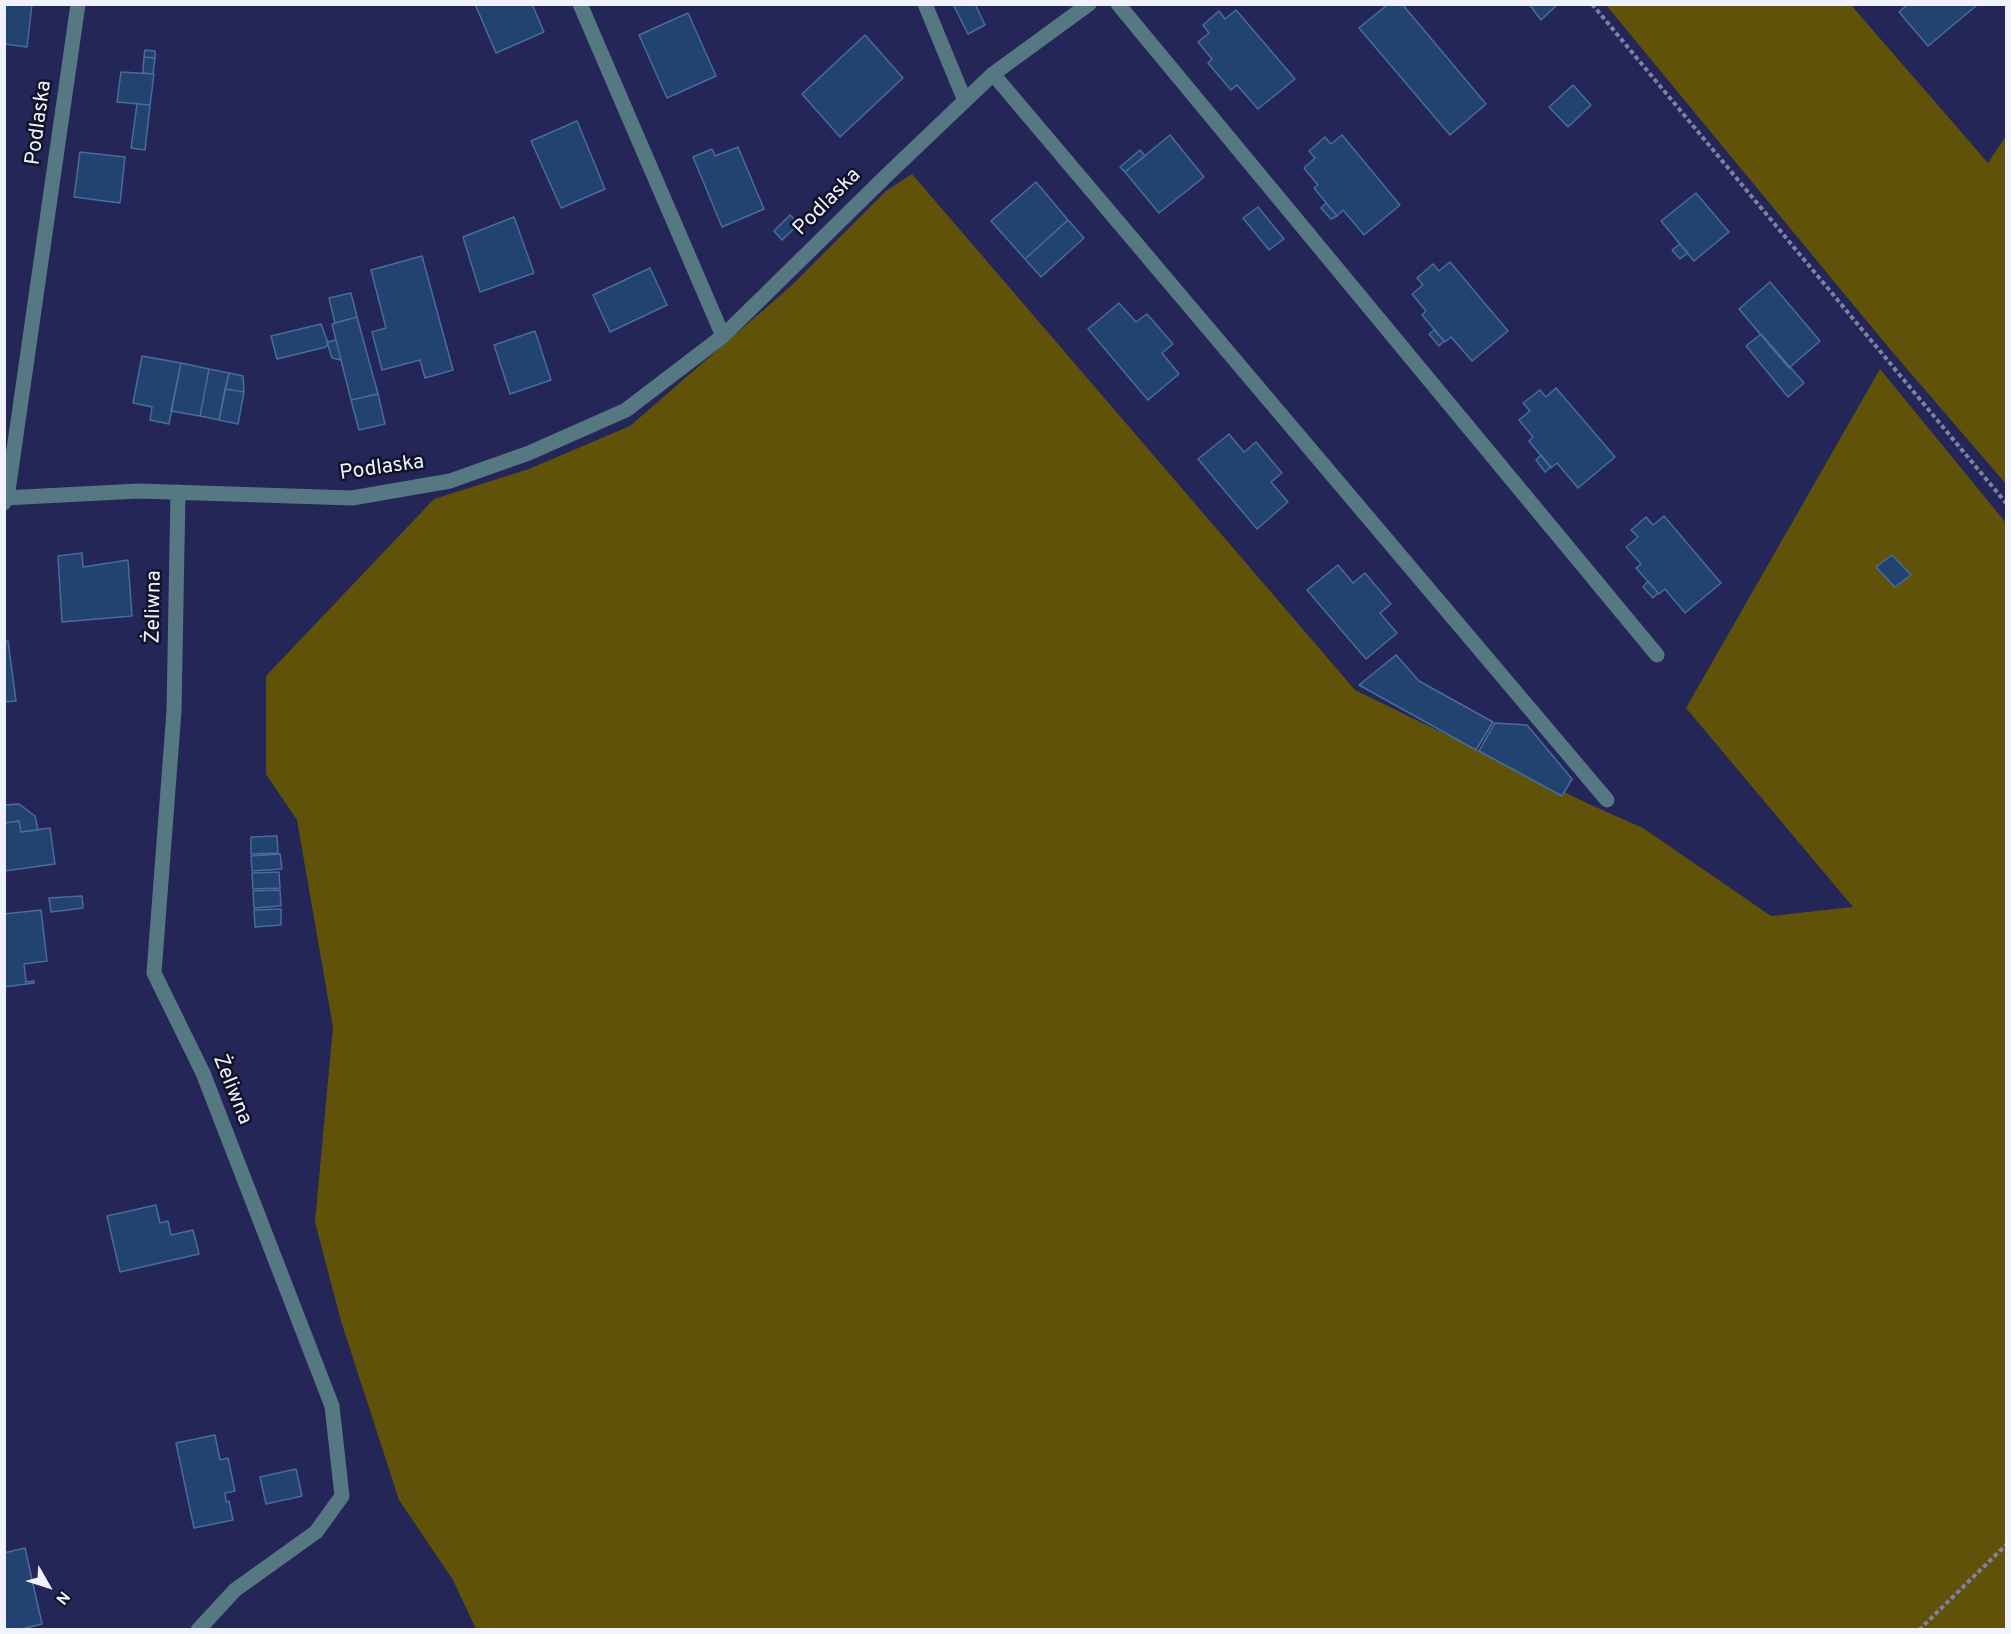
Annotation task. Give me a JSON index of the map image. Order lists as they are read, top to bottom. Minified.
{"streets":{"street":["Podlaska","Żeliwna"]},"crossings":[["Podlaska","Żeliwna"]],"north":"bottom right"}
